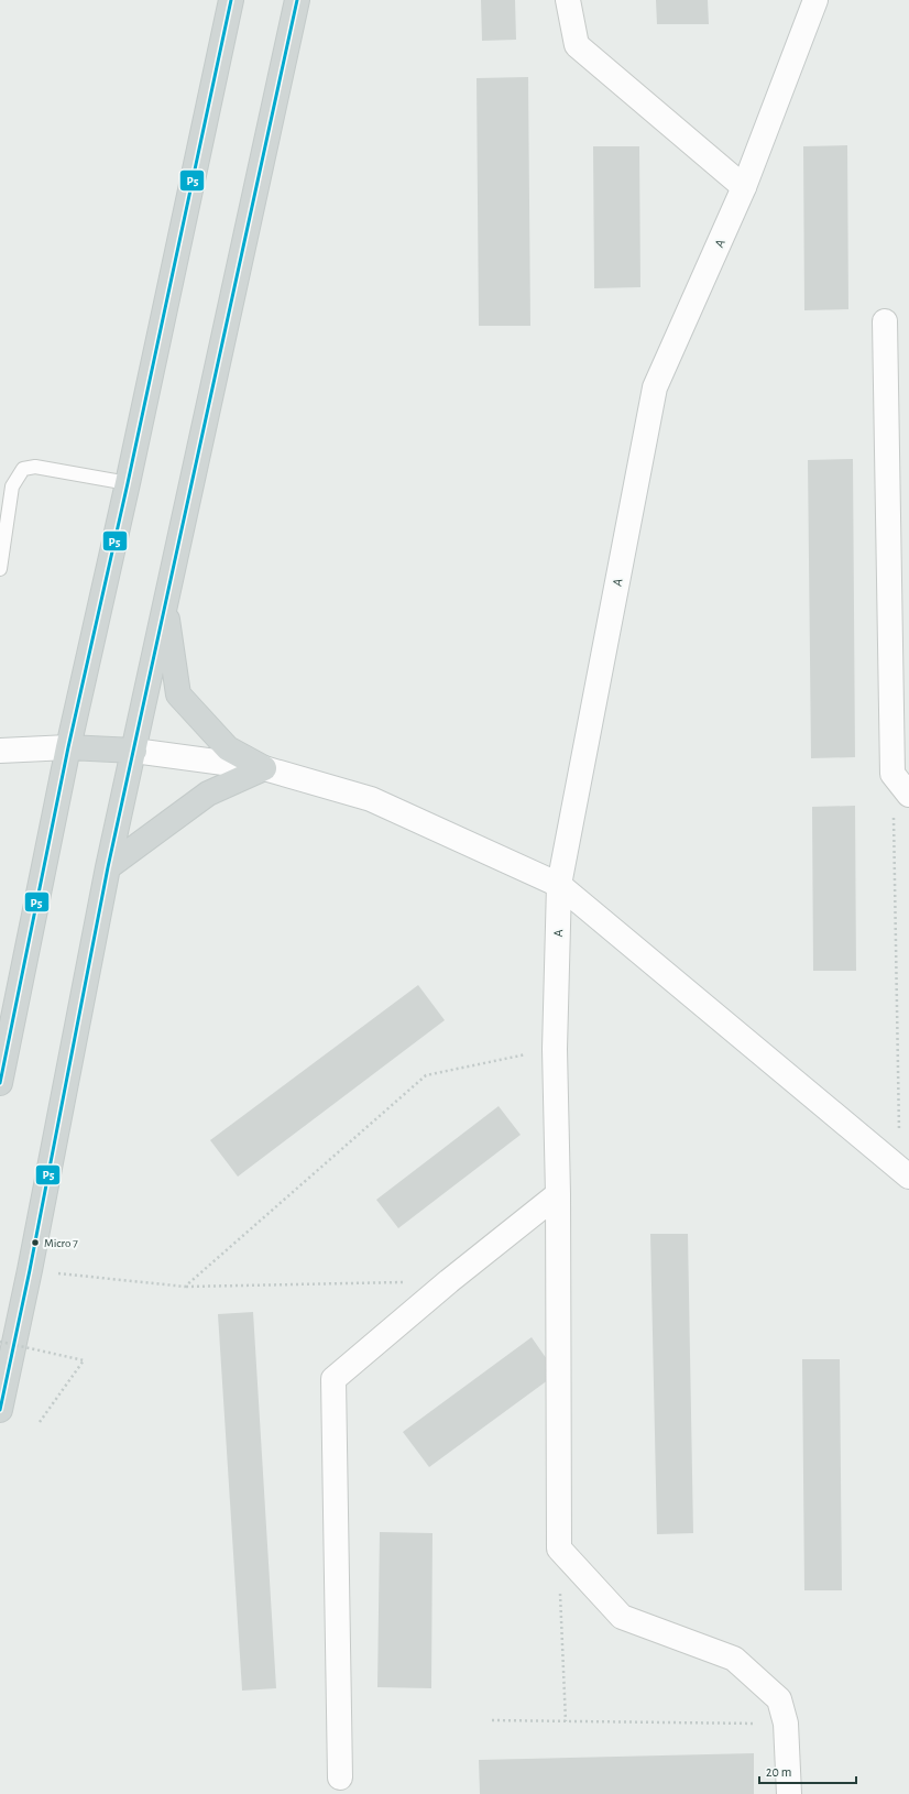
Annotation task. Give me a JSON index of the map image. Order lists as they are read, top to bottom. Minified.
{"streets":{"street":["A"]},"places":["Micro 7"],"lines":["transit line P5"],"scale_bar":"20 m"}
